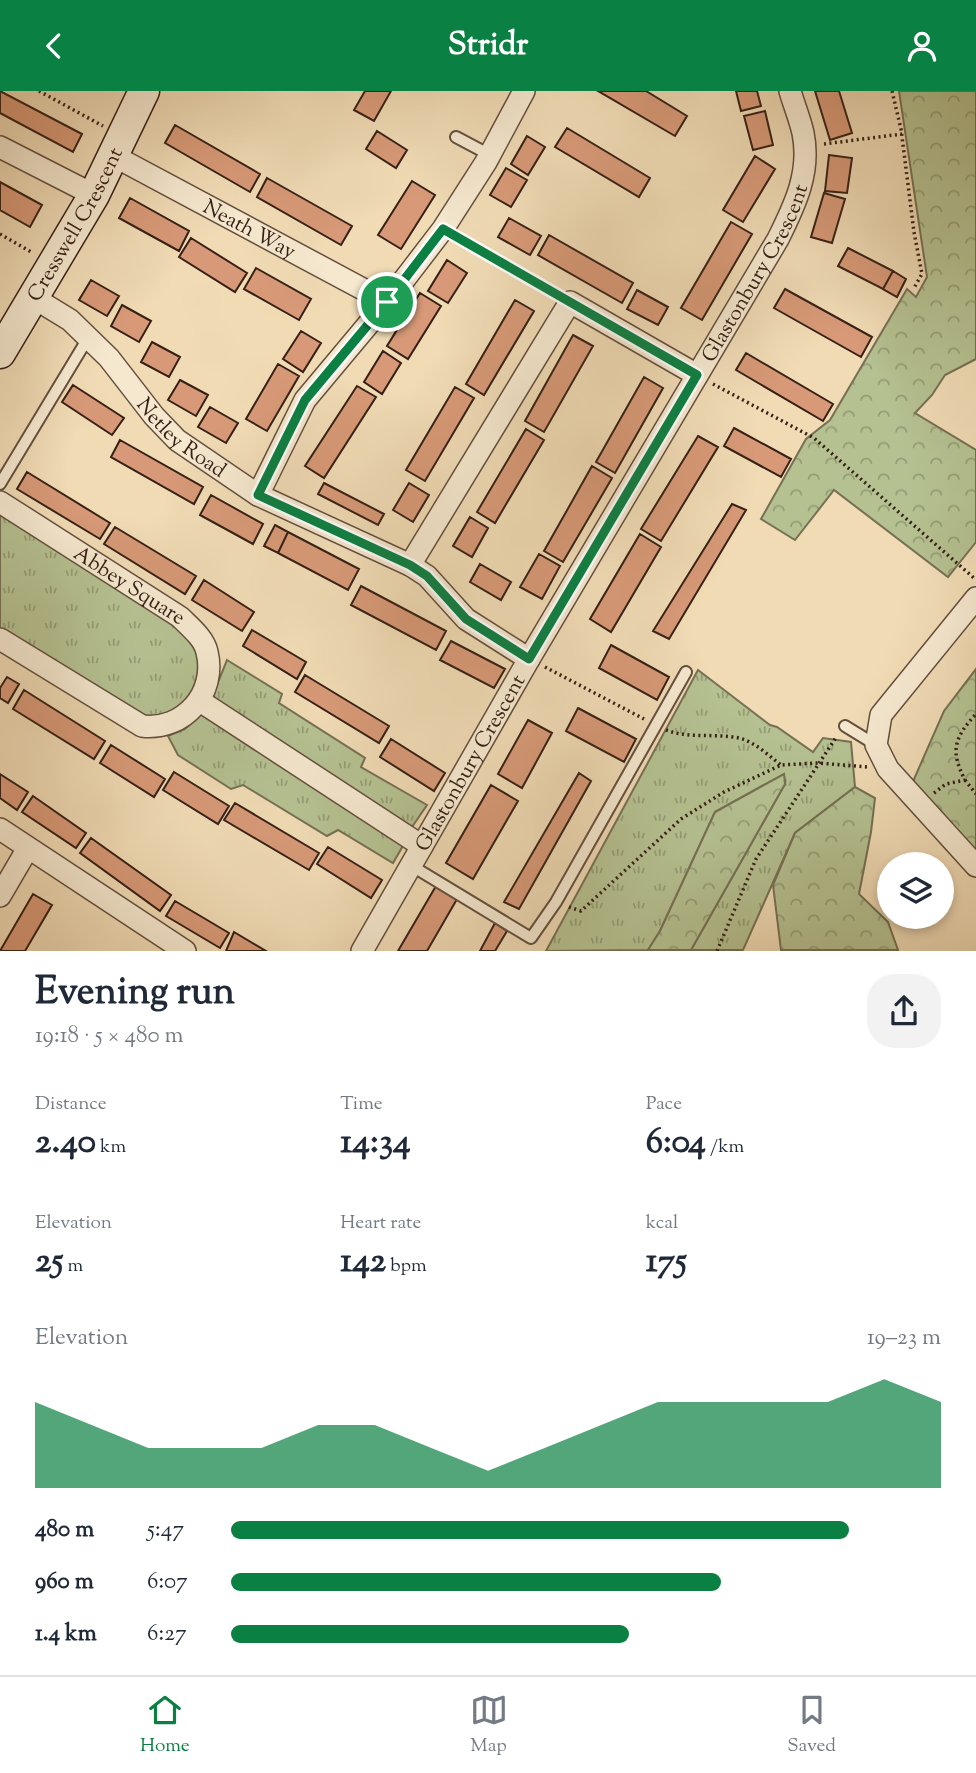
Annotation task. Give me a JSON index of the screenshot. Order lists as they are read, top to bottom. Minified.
{"streets":{"street":["Cresswell Crescent","Neath Way","Glastonbury Crescent","Netley Road","Abbey Square"]},"crossings":[["Cresswell Crescent","Neath Way"],["Cresswell Crescent","Netley Road"],["Glastonbury Crescent","Netley Road"]],"page":{"header":"Stridr","heading":["Evening run","19:18 · 5 × 480 m"],"stats":[["Distance","2.40 km"],["Time","14:34"],["Pace","6:04 /km"],["Elevation","25 m"],["Heart rate","142 bpm"],["kcal","175"]],"chart":["Elevation","19–23 m"],"list":[{"name":"480 m","note":"5:47"},{"name":"960 m","note":"6:07"},{"name":"1.4 km","note":"6:27"}],"tabs":["Home","Map","Saved"]}}
